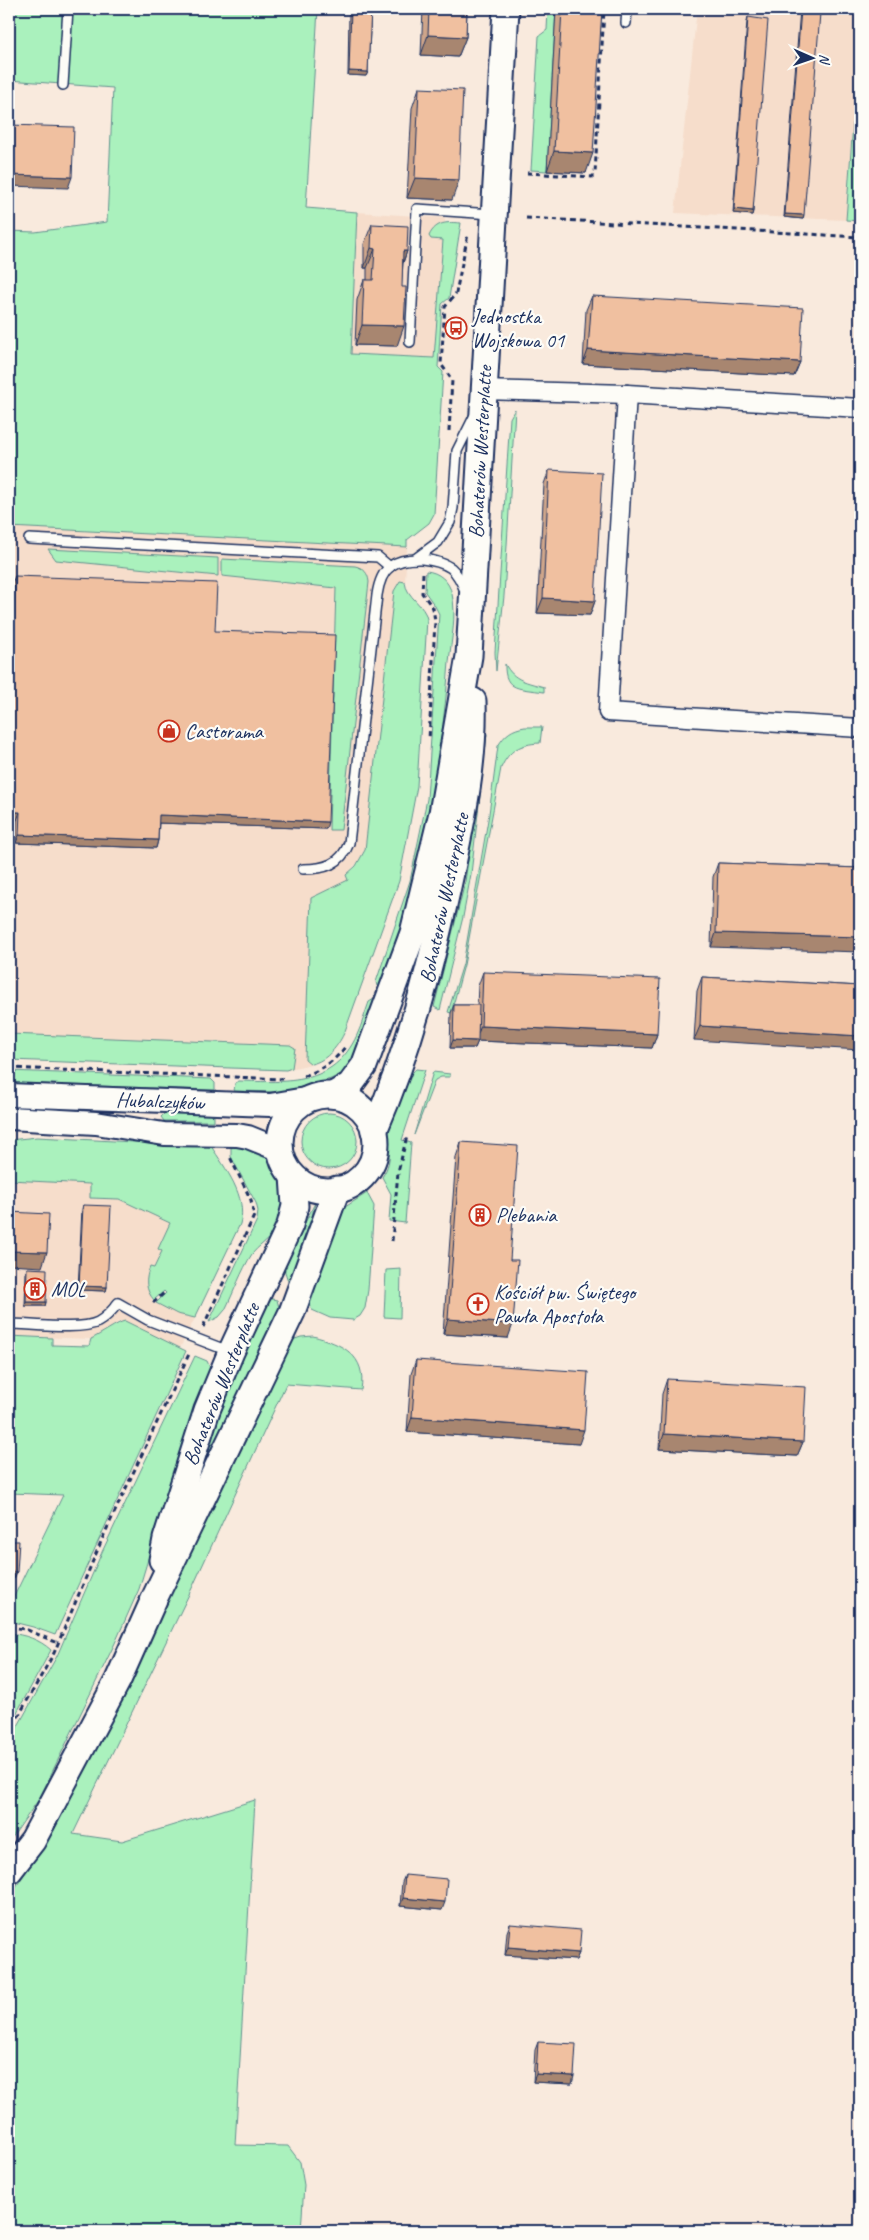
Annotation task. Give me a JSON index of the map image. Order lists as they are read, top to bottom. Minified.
{"streets":{"main road":["Bohaterów Westerplatte"],"street":["Hubalczyków"]},"crossings":[["Bohaterów Westerplatte","Hubalczyków"]],"places":{"bus stop":["Jednostka Wojskowa 01"],"shop":["Castorama"],"building":["Plebania","MOL"],"church":["Kościół pw. Świętego Pawła Apostoła"]},"north":"right"}
